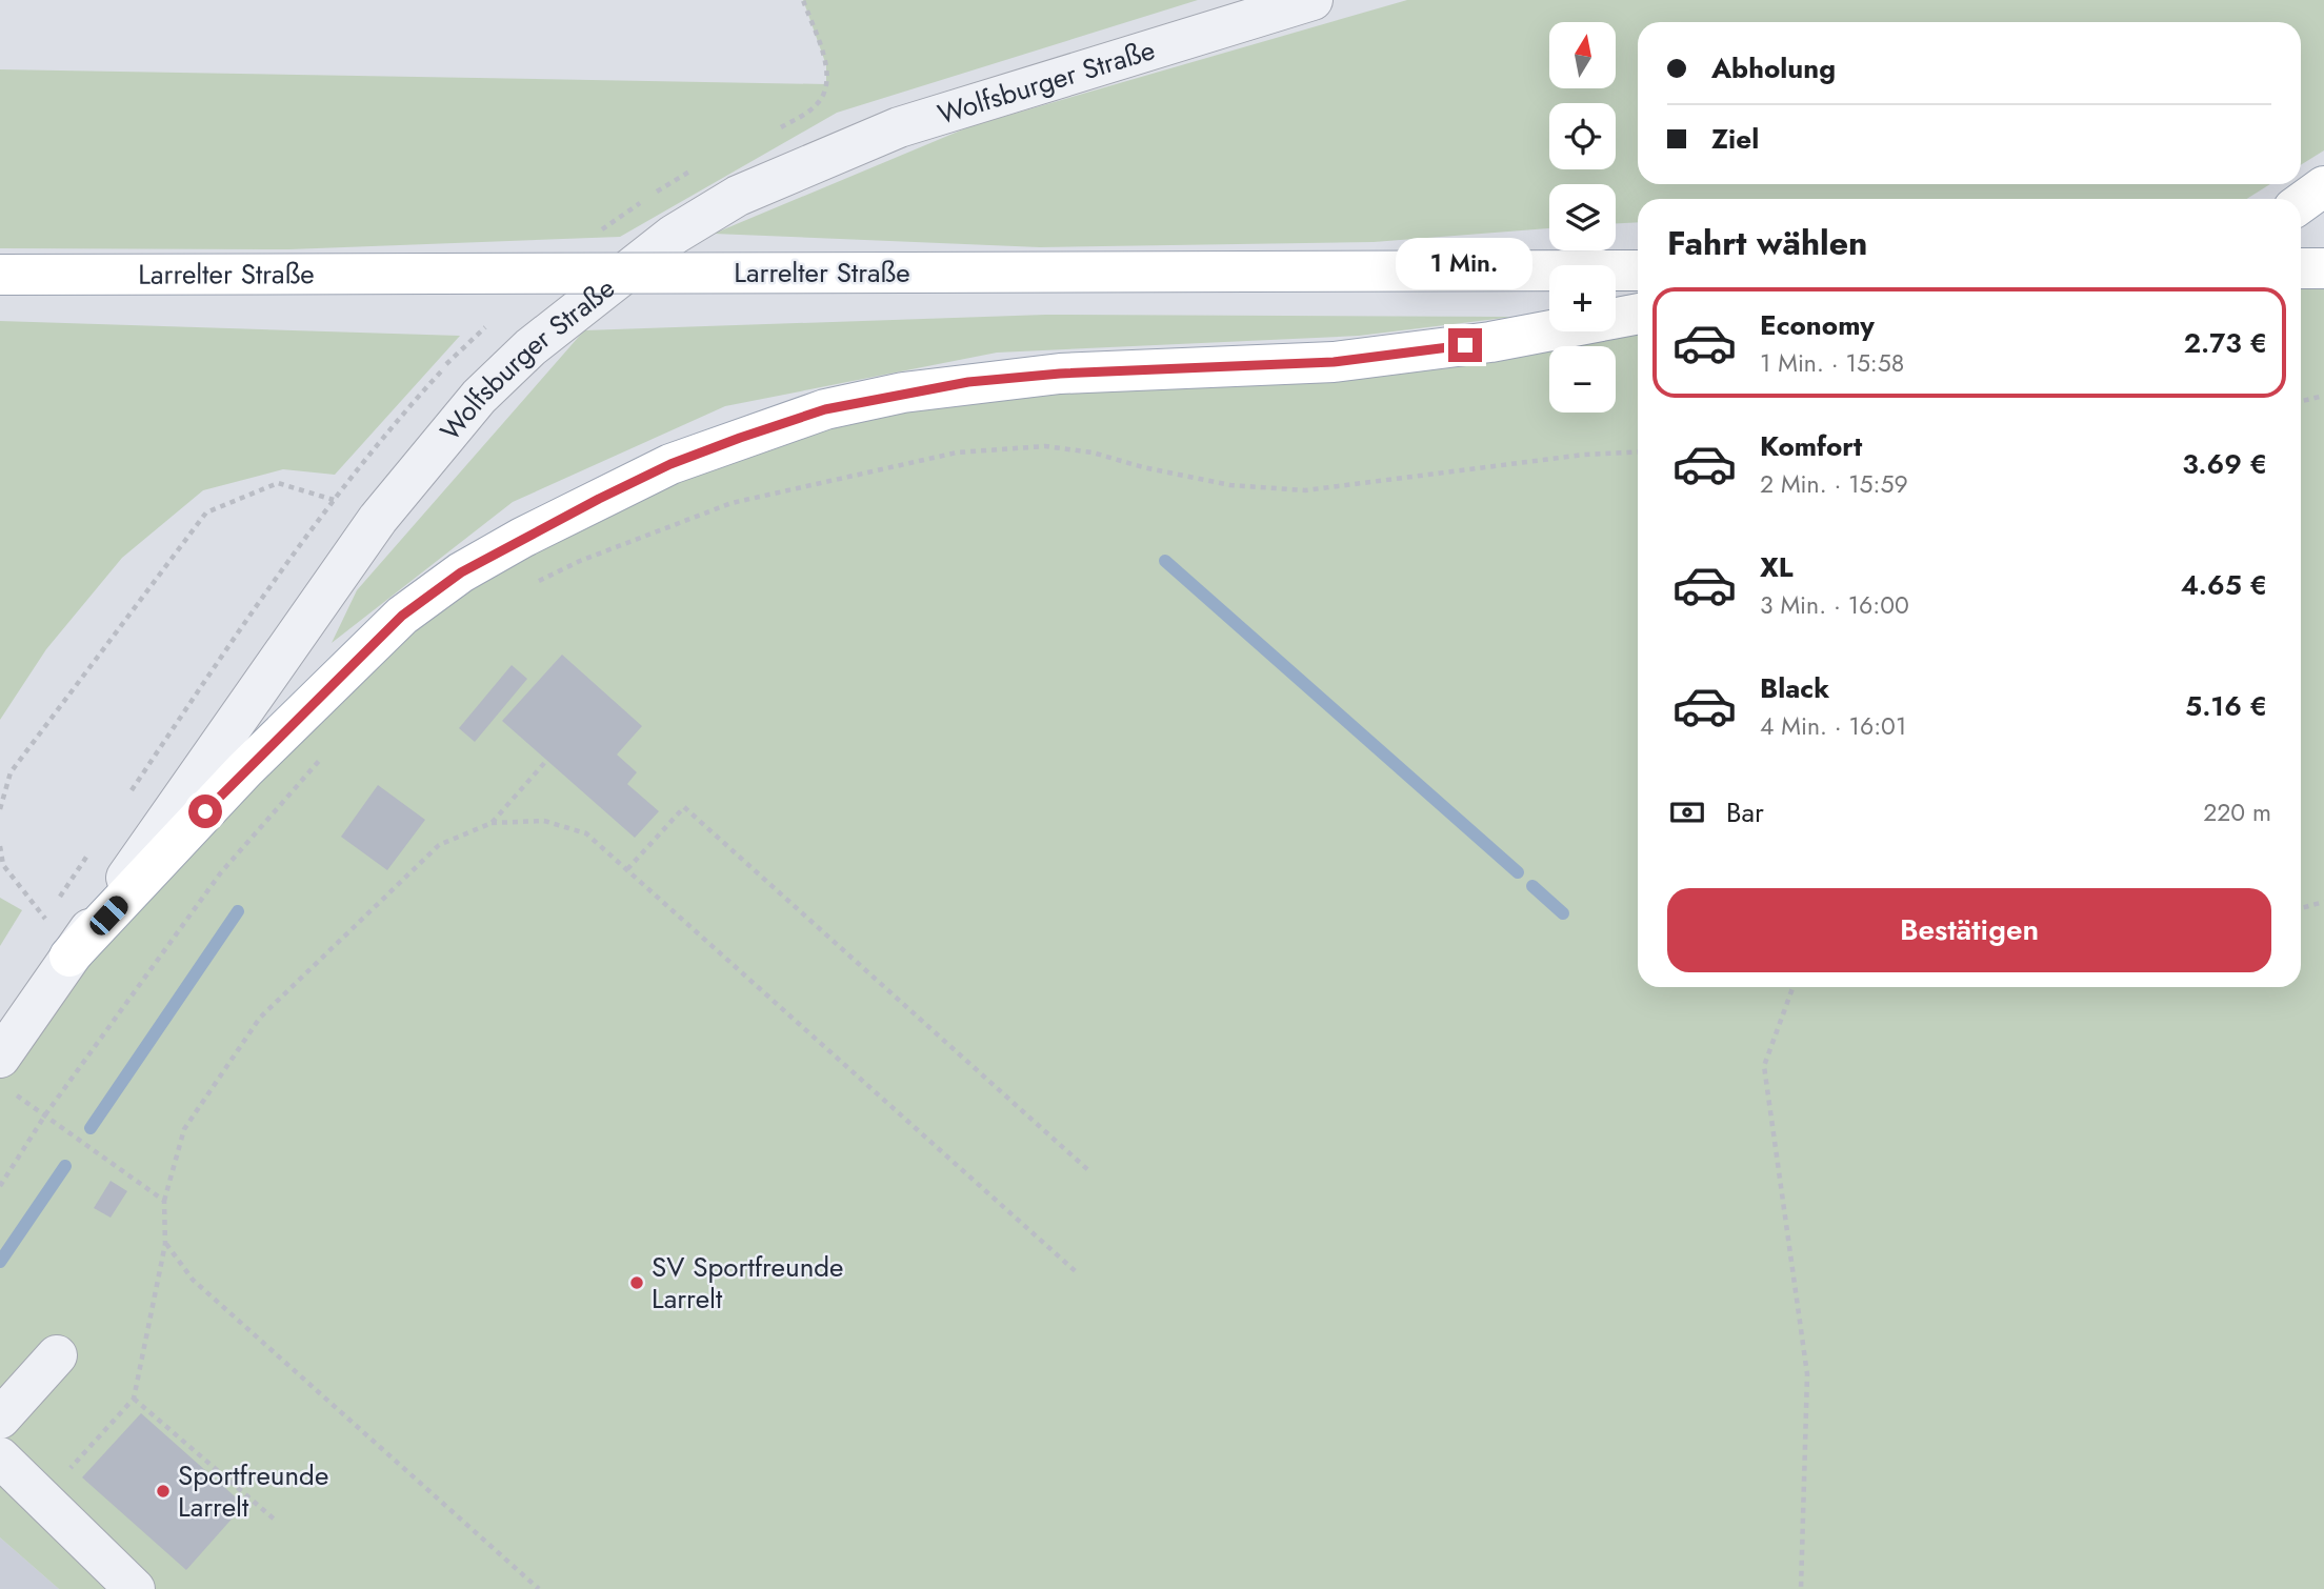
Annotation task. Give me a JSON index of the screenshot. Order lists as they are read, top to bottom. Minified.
{"streets":{"main road":["Larrelter Straße"],"street":["Wolfsburger Straße"]},"places":["SV Sportfreunde Larrelt","Sportfreunde Larrelt"],"north":"top","page":{"map_buttons":["+","−"],"banner":["Abholung","Ziel"],"heading":"Fahrt wählen","bubble":"1 Min.","list":[{"name":"Economy","note":"1 Min. · 15:58","value":"2.73 €"},{"name":"Komfort","note":"2 Min. · 15:59","value":"3.69 €"},{"name":"XL","note":"3 Min. · 16:00","value":"4.65 €"},{"name":"Black","note":"4 Min. · 16:01","value":"5.16 €"}],"pay":["Bar","220 m"],"buttons":"Bestätigen"}}
